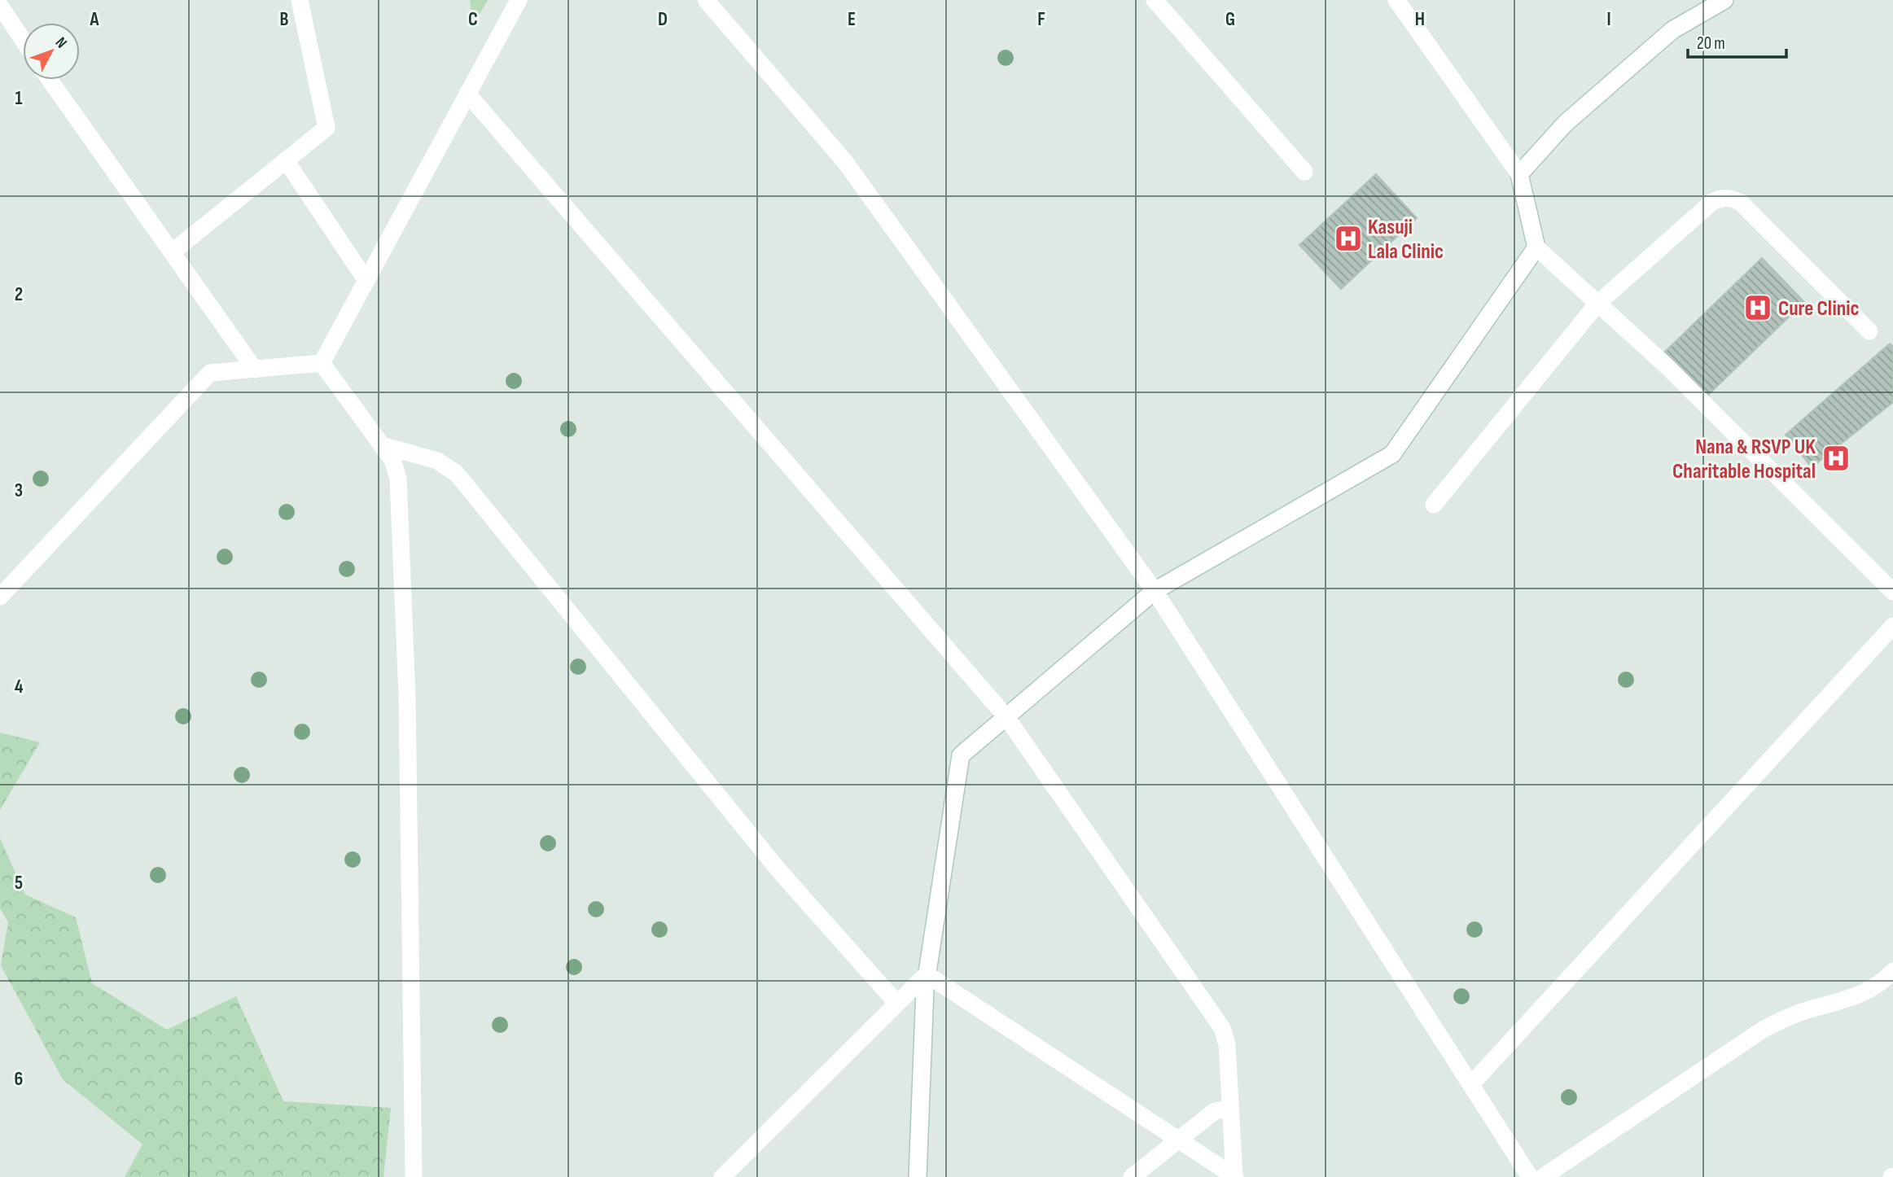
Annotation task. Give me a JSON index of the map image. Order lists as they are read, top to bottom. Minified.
{"places":{"hospital":["Kasuji Lala Clinic","Cure Clinic","Nana & RSVP UK Charitable Hospital"]},"scale_bar":"20 m","north":"top right","grid":{"columns":["A","B","C","D","E","F","G","H","I"],"rows":["1","2","3","4","5","6"]}}
